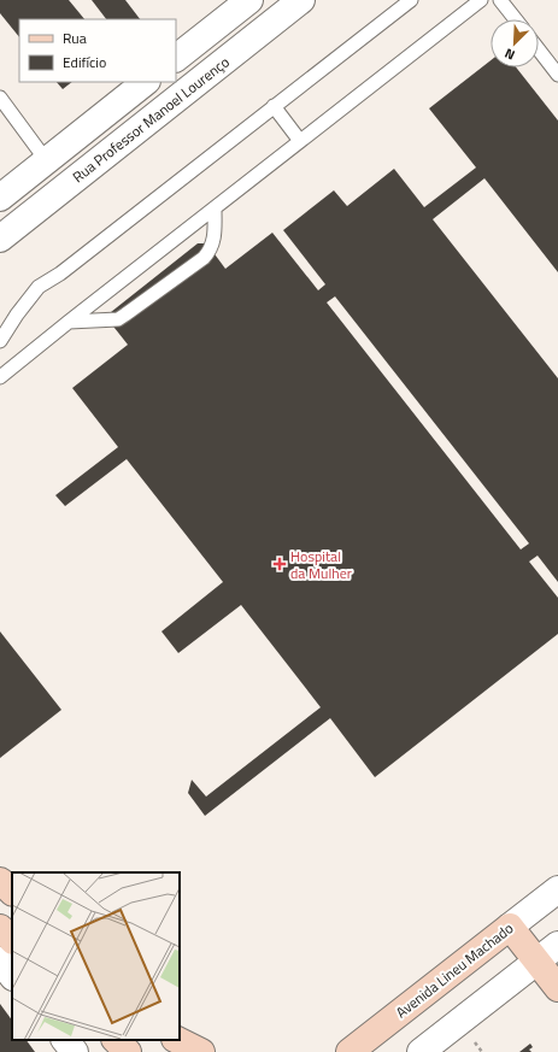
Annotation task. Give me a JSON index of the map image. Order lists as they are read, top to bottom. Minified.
{"streets":{"main road":["Avenida Lineu Machado"],"street":["Rua Professor Manoel Lourenço"]},"places":{"health":["Hospital da Mulher"]},"legend":["Rua","Edifício"],"north":"bottom left"}
